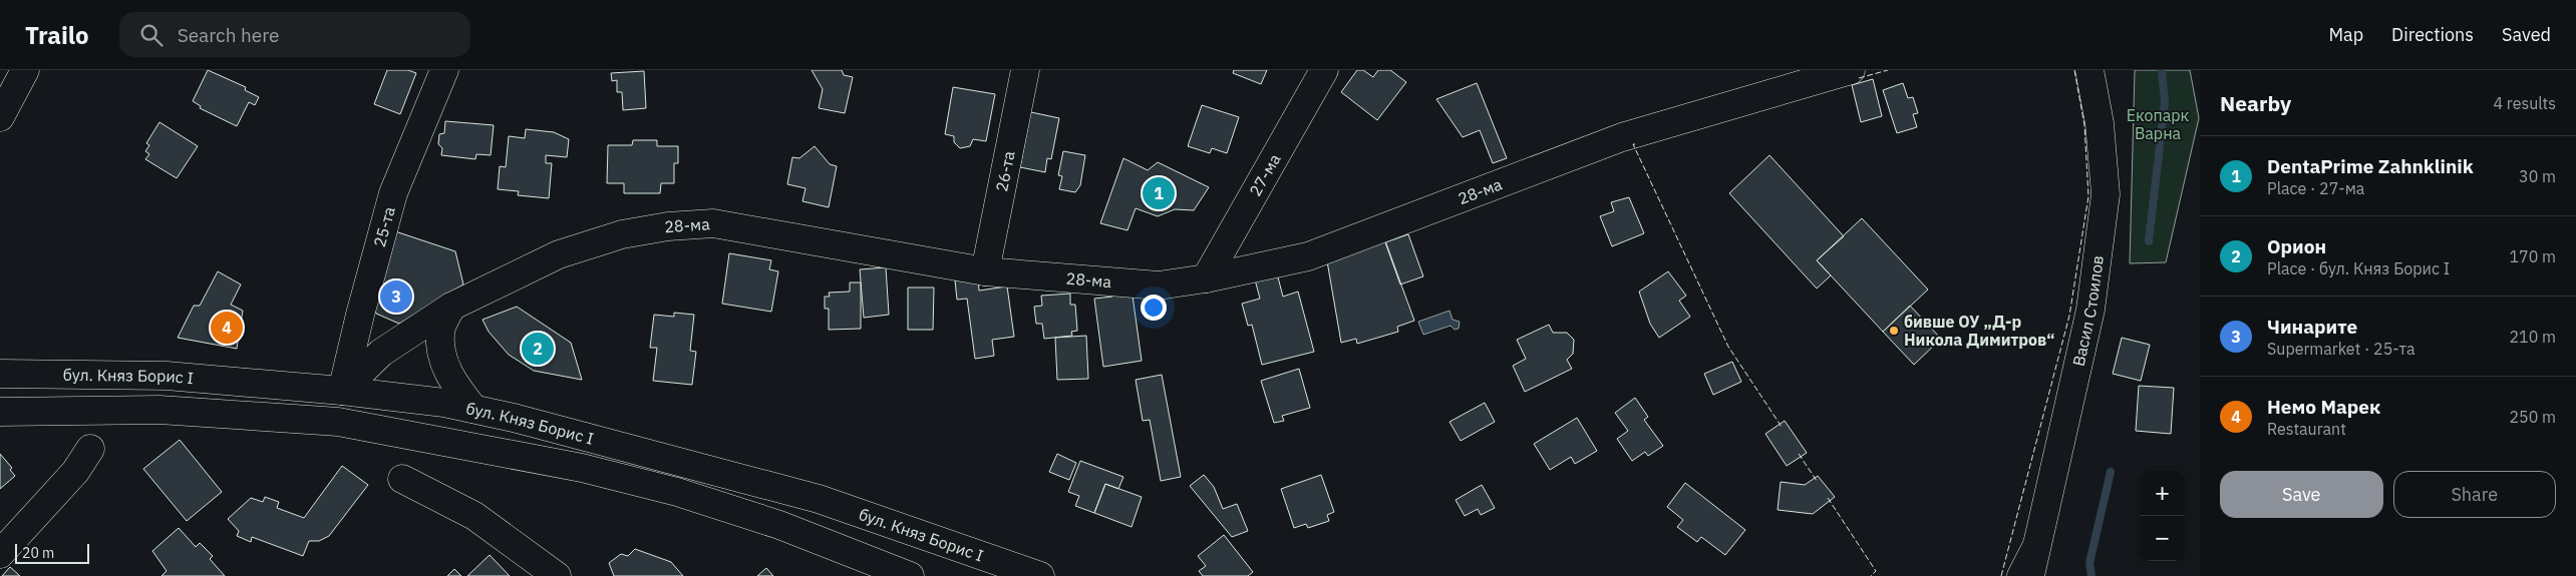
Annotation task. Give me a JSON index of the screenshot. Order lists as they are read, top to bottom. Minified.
{"streets":{"main road":["26-та","27-ма","28-ма","25-та","Васил Стоилов","бул. Княз Борис I"]},"crossings":[["26-та","28-ма"],["27-ма","28-ма"],["28-ма","25-та"],["28-ма","бул. Княз Борис I"],["25-та","бул. Княз Борис I"]],"parks":["Екопарк Варна"],"places":["бивше ОУ „Д-р Никола Димитров“"],"scale_bar":"20 m","page":{"header":"Trailo","search":"Search here","nav":["Map","Directions","Saved"],"heading":["Nearby","4 results"],"list":[{"mark":"1","name":"DentaPrime Zahnklinik","note":"Place · 27-ма","value":"30 m"},{"mark":"2","name":"Орион","note":"Place · бул. Княз Борис I","value":"170 m"},{"mark":"3","name":"Чинарите","note":"Supermarket · 25-та","value":"210 m"},{"mark":"4","name":"Немо Марек","note":"Restaurant","value":"250 m"}],"pins":["1","3","4","2"],"buttons":["Save","Share"],"map_buttons":["+","−"],"scale":"20 m"}}
